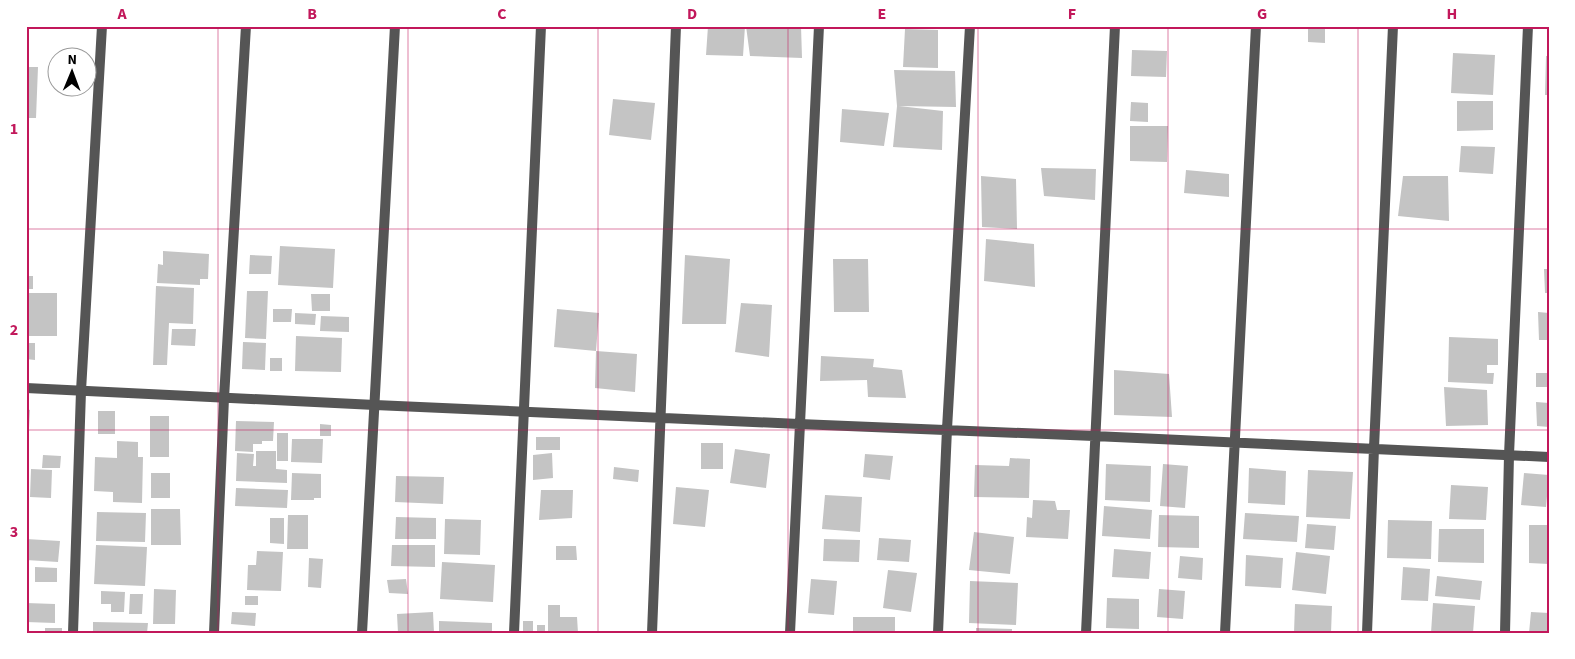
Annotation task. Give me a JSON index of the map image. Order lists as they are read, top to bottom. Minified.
{"north":"top","grid":{"columns":["A","B","C","D","E","F","G","H"],"rows":["1","2","3"]}}
